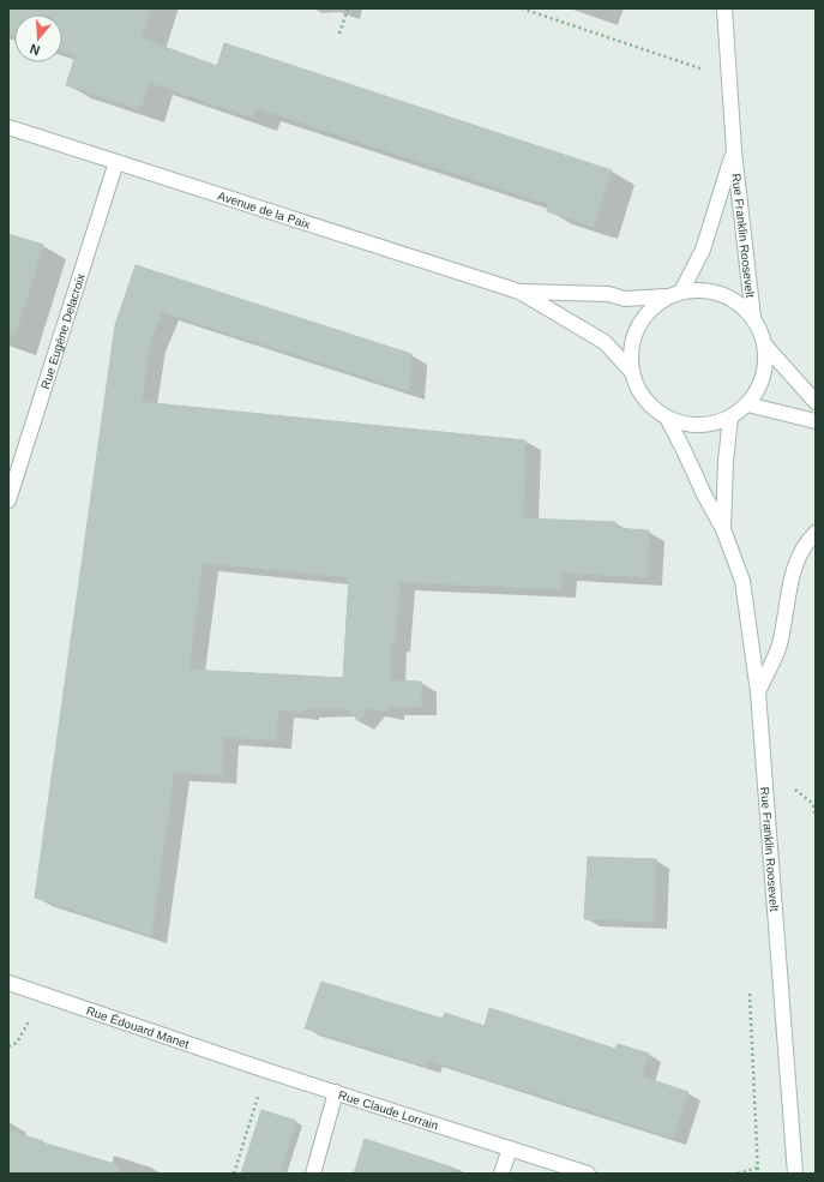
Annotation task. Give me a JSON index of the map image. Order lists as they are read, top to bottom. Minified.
{"streets":{"street":["Avenue de la Paix","Rue Franklin Roosevelt","Rue Eugène Delacroix","Rue Édouard Manet","Rue Claude Lorrain"]},"crossings":[["Avenue de la Paix","Rue Franklin Roosevelt"],["Avenue de la Paix","Rue Eugène Delacroix"],["Rue Édouard Manet","Rue Claude Lorrain"]],"north":"bottom"}
